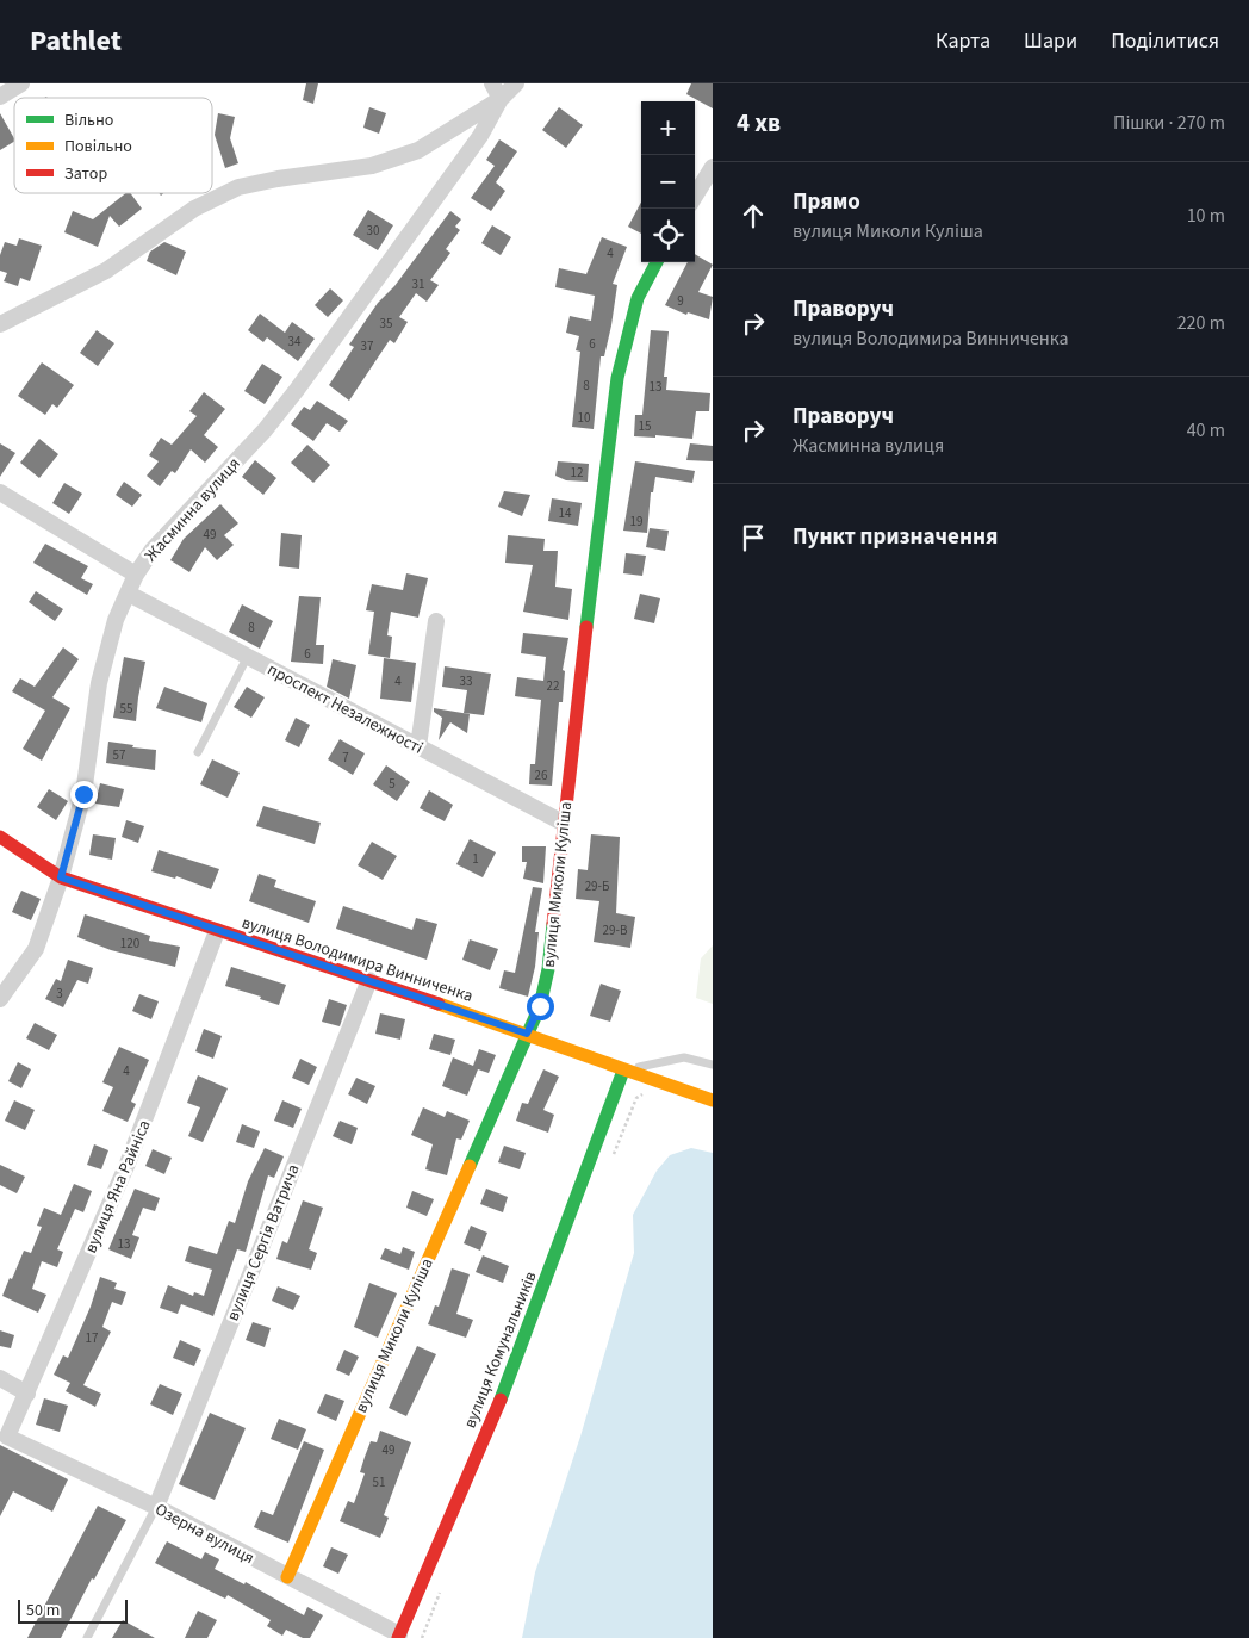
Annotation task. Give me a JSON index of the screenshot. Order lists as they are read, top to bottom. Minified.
{"streets":{"street":["Жасминна вулиця","проспект Незалежності","вулиця Миколи Куліша","вулиця Володимира Винниченка","вулиця Яна Райніса","вулиця Сергія Ватрича","вулиця Комунальників","Озерна вулиця"]},"crossings":[["Жасминна вулиця","проспект Незалежності"],["Жасминна вулиця","вулиця Володимира Винниченка"],["проспект Незалежності","вулиця Миколи Куліша"],["вулиця Миколи Куліша","вулиця Володимира Винниченка"],["вулиця Миколи Куліша","Озерна вулиця"],["вулиця Володимира Винниченка","вулиця Яна Райніса"],["вулиця Володимира Винниченка","вулиця Сергія Ватрича"],["вулиця Володимира Винниченка","вулиця Комунальників"],["вулиця Яна Райніса","Озерна вулиця"],["вулиця Сергія Ватрича","Озерна вулиця"],["вулиця Комунальників","Озерна вулиця"]],"house_numbers":["30","4","31","9","35","34","6","37","8","13","10","15","12","14","19","49","8","6","4","33","22","55","57","7","26","5","1","29-Б","29-В","120","3","4","13","17","49","51"],"legend":["Вільно","Повільно","Затор"],"scale_bar":"50 m","page":{"header":"Pathlet","nav":["Карта","Шари","Поділитися"],"heading":["4 хв","Пішки · 270 m"],"map_buttons":["+","−"],"list":[["Прямо","вулиця Миколи Куліша","10 m"],["Праворуч","вулиця Володимира Винниченка","220 m"],["Праворуч","Жасминна вулиця","40 m"],"Пункт призначення"],"scale":"50 m"}}
